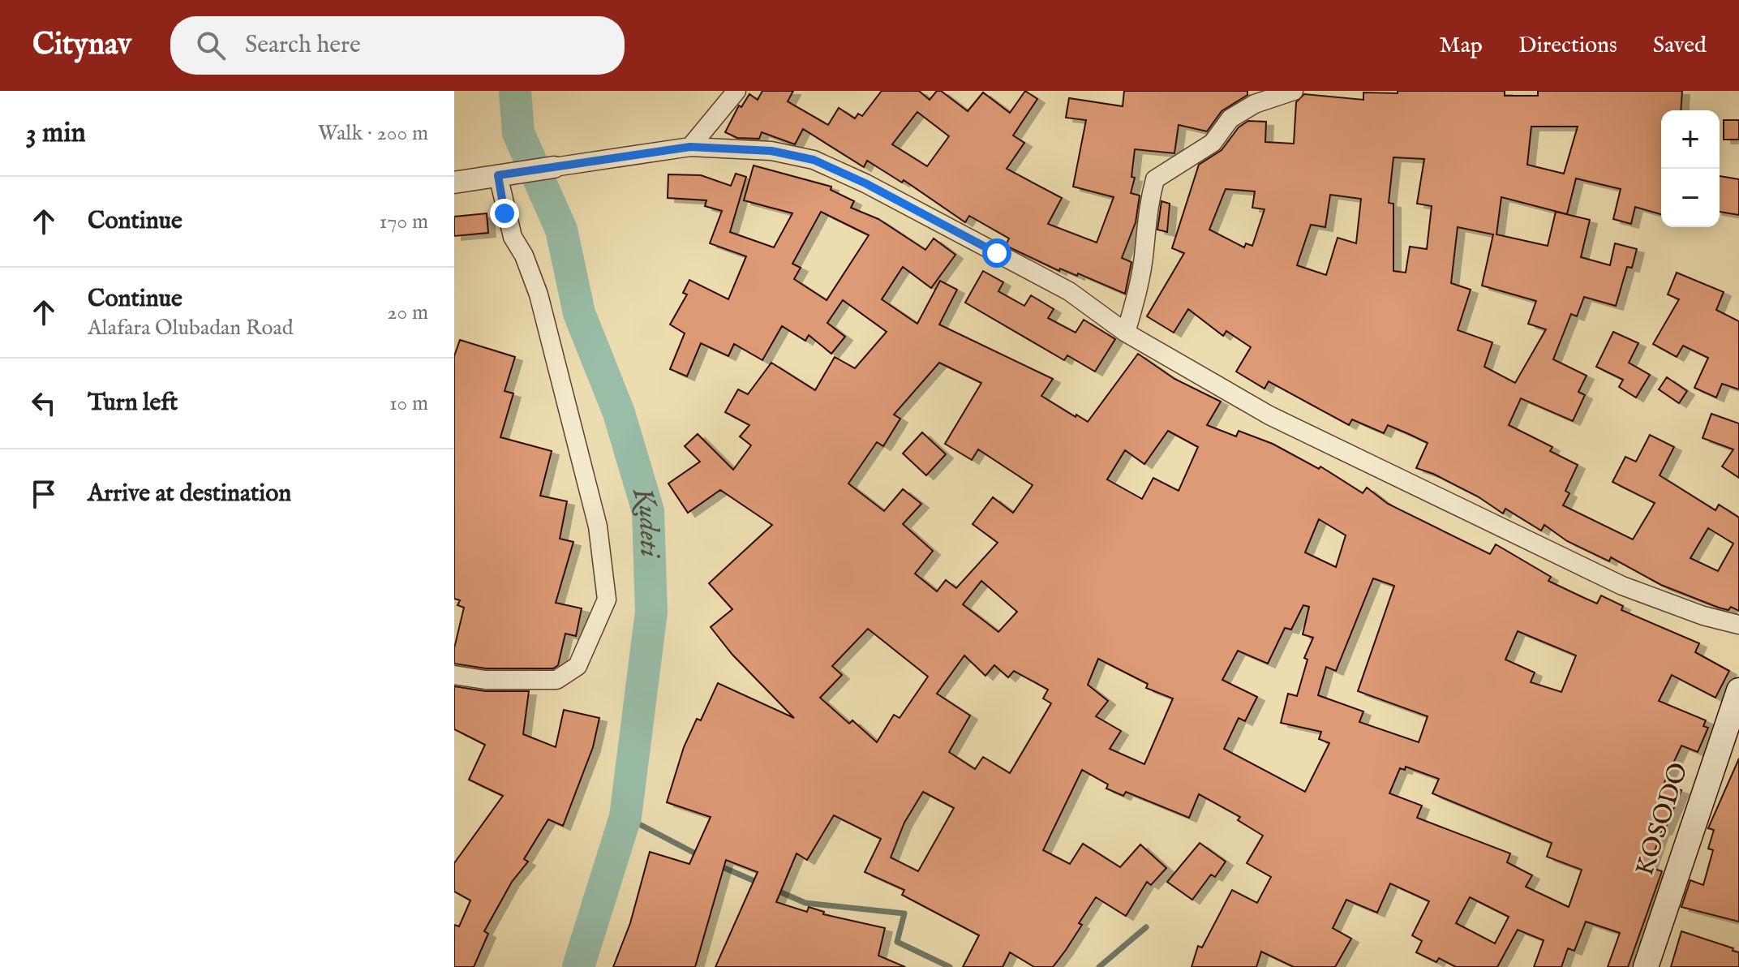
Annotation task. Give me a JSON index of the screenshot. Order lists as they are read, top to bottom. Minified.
{"streets":{"main road":["KOSODO"]},"water":["Kudeti"],"page":{"header":"Citynav","search":"Search here","nav":["Map","Directions","Saved"],"heading":["3 min","Walk · 200 m"],"map_buttons":["+","−"],"list":[["Continue","170 m"],["Continue","Alafara Olubadan Road","20 m"],["Turn left","10 m"],"Arrive at destination"]}}
